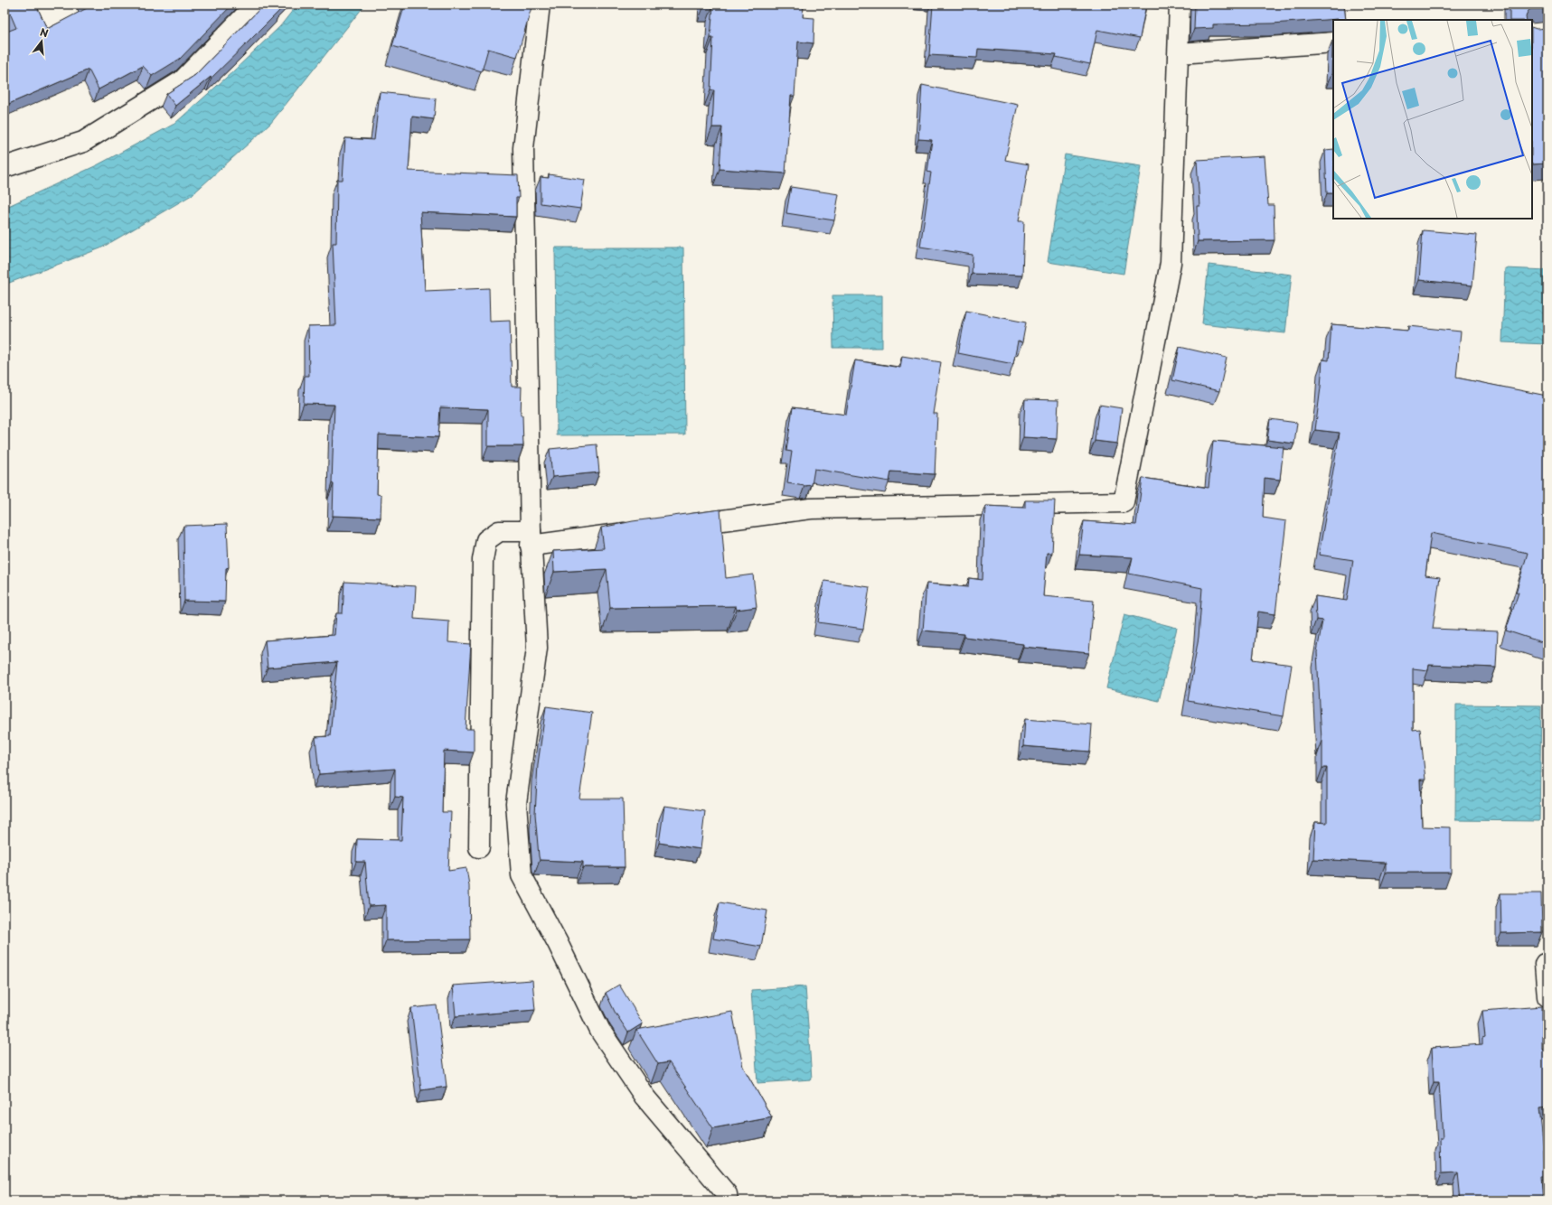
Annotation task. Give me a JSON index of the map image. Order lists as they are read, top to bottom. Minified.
{"north":"top"}
